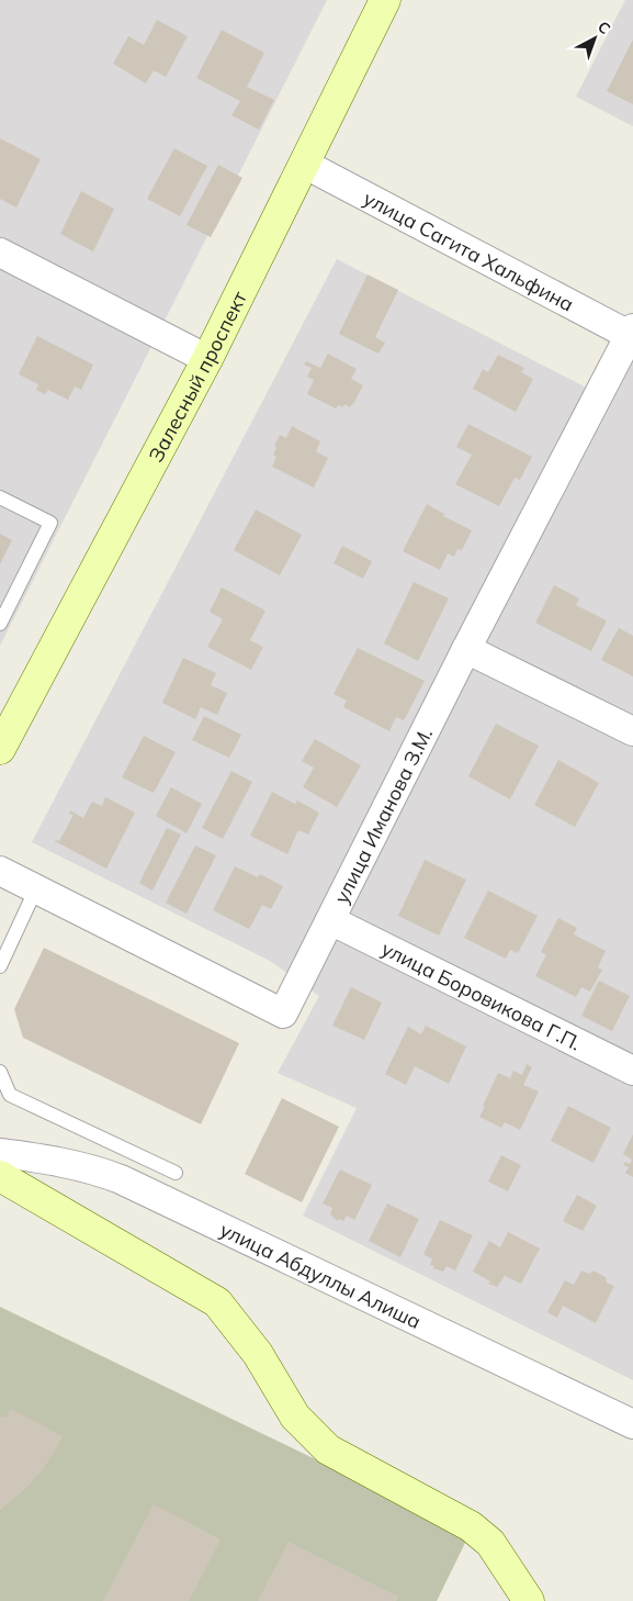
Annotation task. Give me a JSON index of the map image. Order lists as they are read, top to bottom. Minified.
{"streets":{"main road":["Залесный проспект"],"street":["улица Сагита Хальфина","улица Иманова З.М.","улица Боровикова Г.П.","улица Абдуллы Алиша"]},"crossings":[["улица Сагита Хальфина","Залесный проспект"],["улица Сагита Хальфина","улица Иманова З.М."],["улица Иманова З.М.","улица Боровикова Г.П."]],"north":"top right"}
